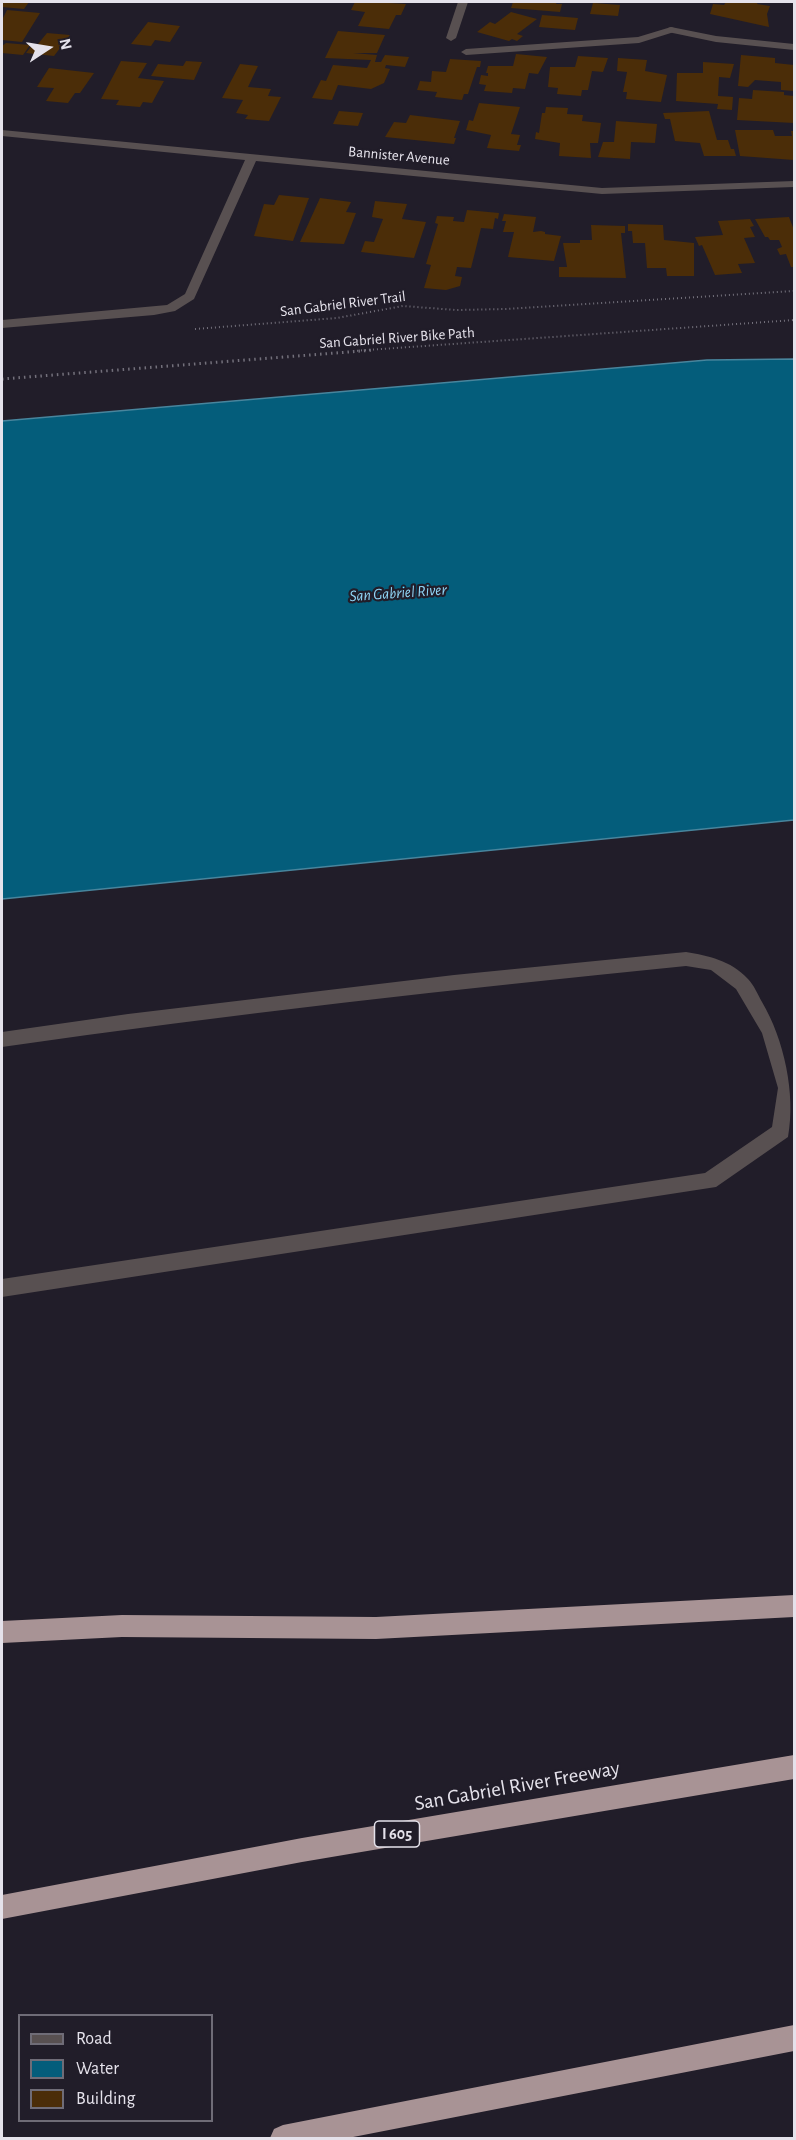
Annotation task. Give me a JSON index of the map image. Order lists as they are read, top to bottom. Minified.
{"streets":{"highway":["San Gabriel River Freeway","I 605"],"street":["Bannister Avenue"],"path":["San Gabriel River Trail","San Gabriel River Bike Path"]},"water":["San Gabriel River"],"legend":["Road","Water","Building"],"north":"right"}
